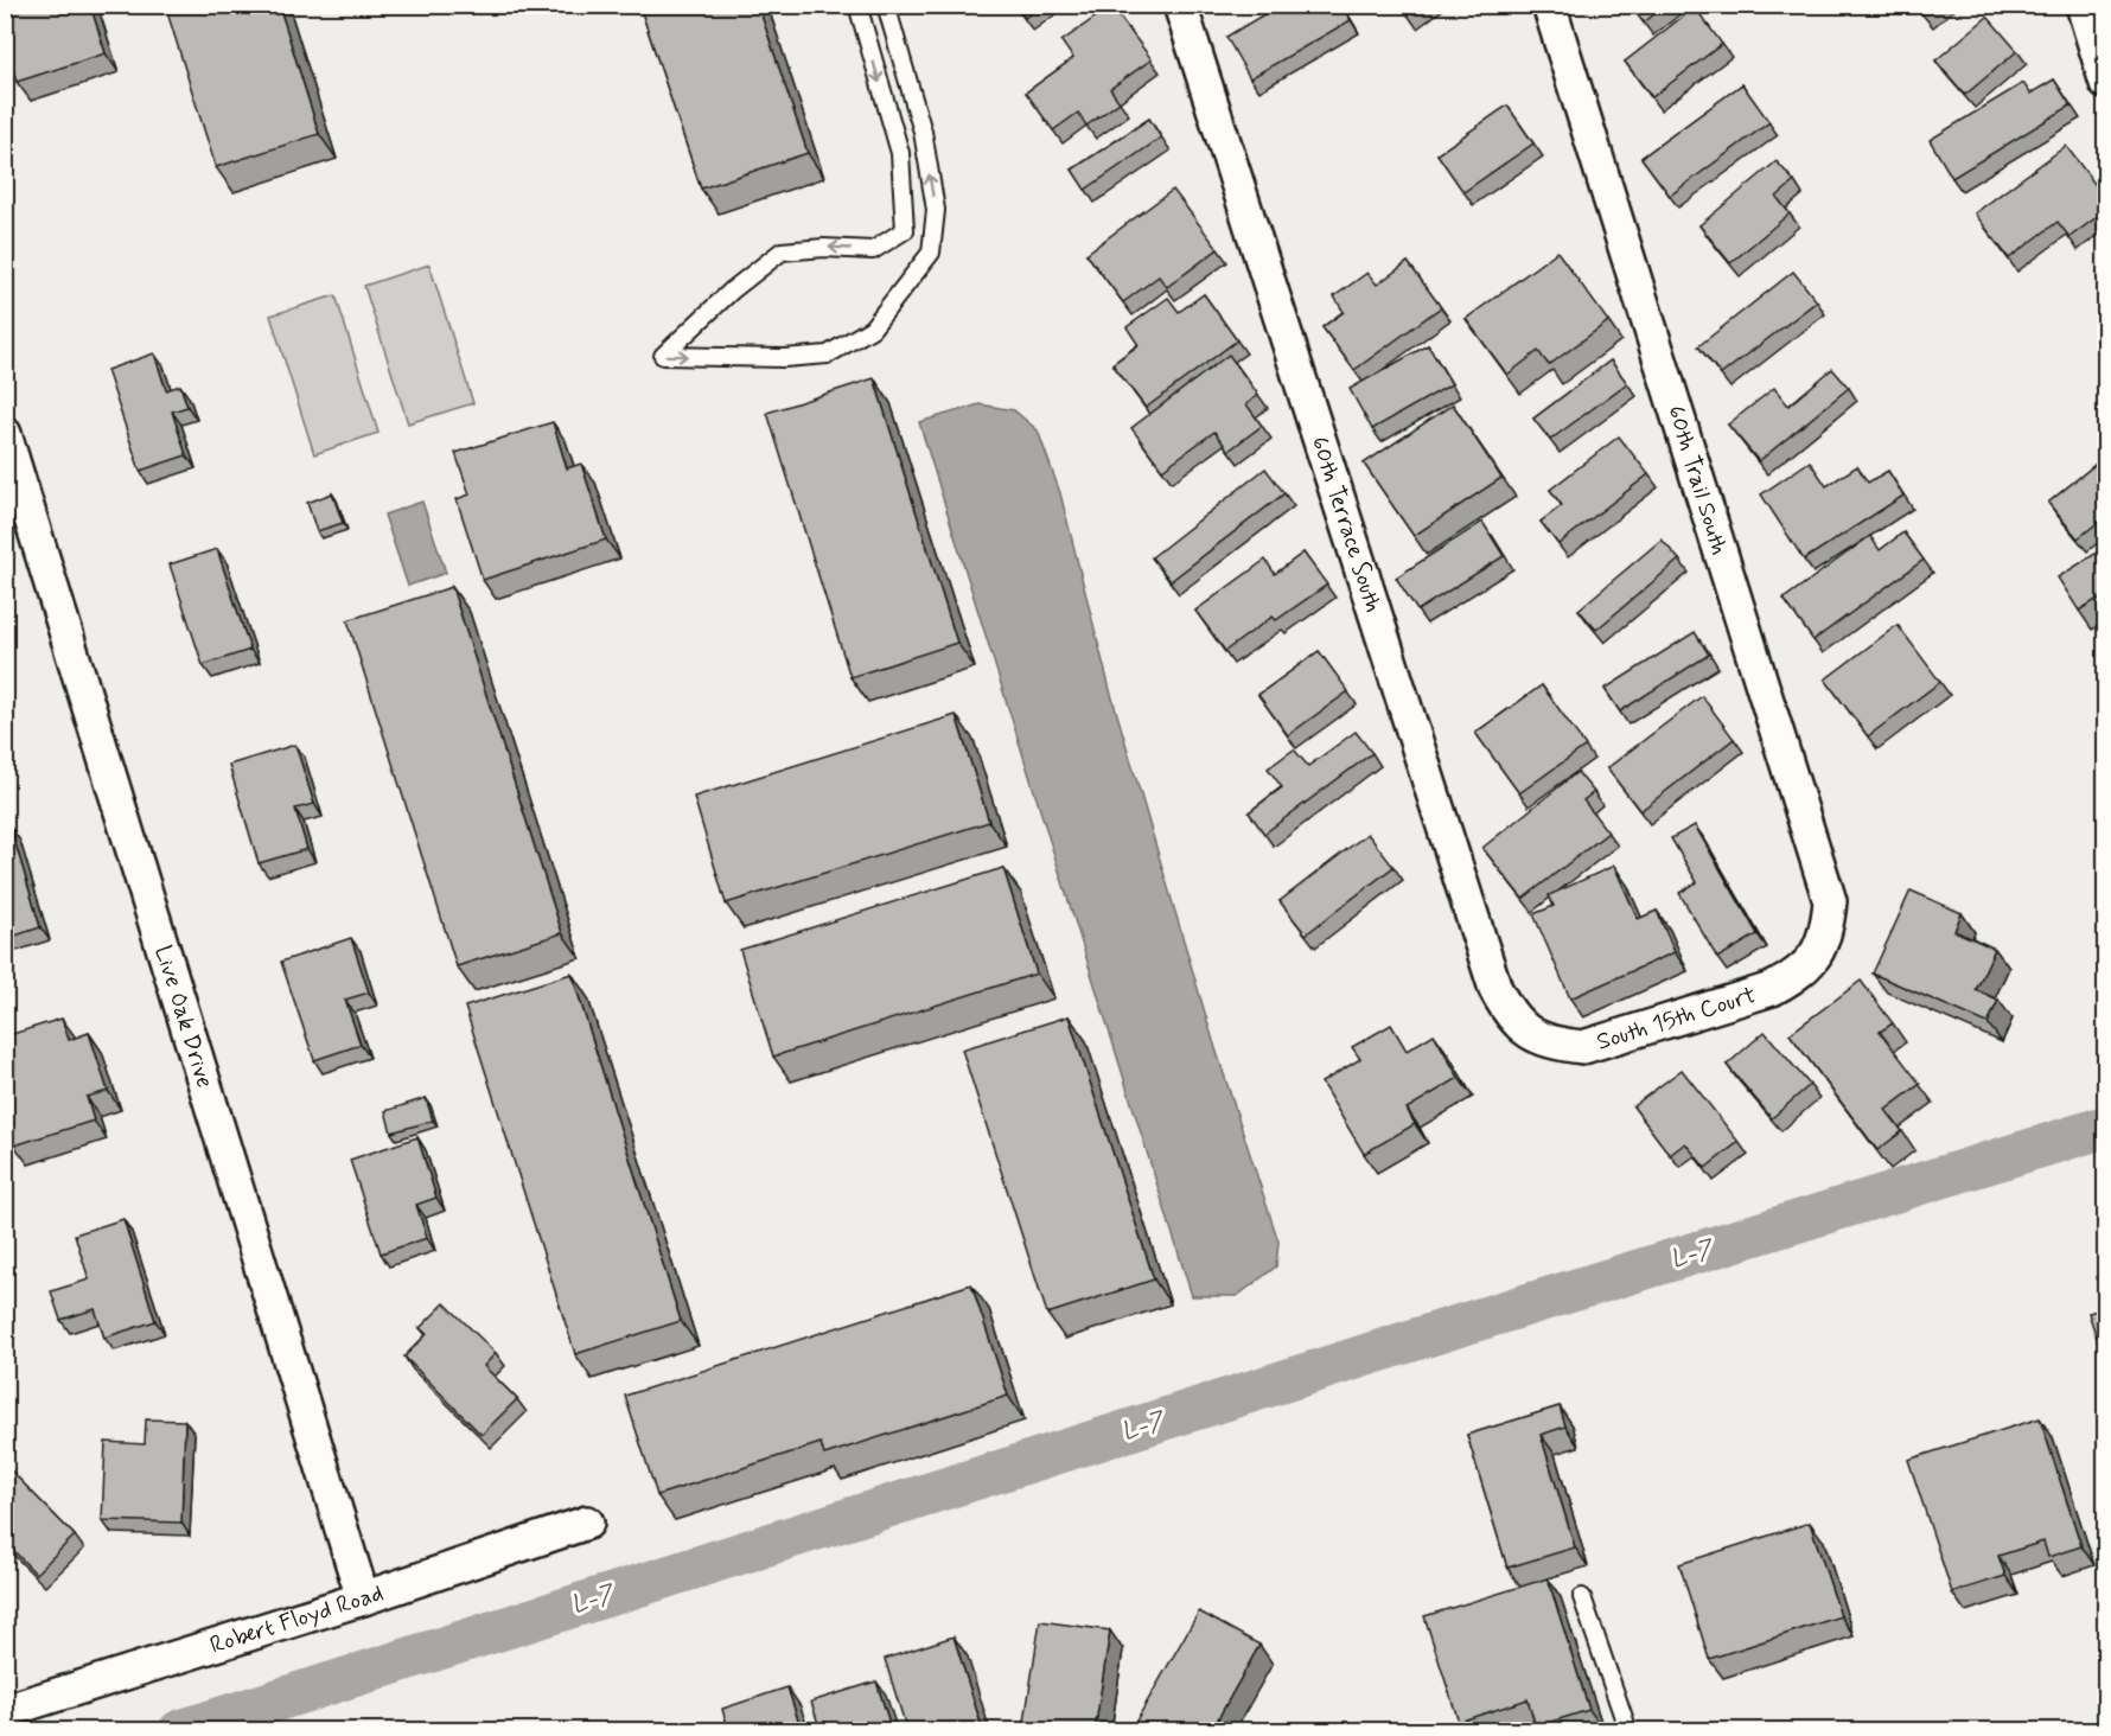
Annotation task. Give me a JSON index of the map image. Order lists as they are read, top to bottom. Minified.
{"streets":{"street":["60th Trail South","60th Terrace South","Live Oak Drive","South 15th Court","Robert Floyd Road"]},"crossings":[["60th Trail South","South 15th Court"],["60th Terrace South","South 15th Court"],["Live Oak Drive","Robert Floyd Road"]],"water":["L-7"]}
